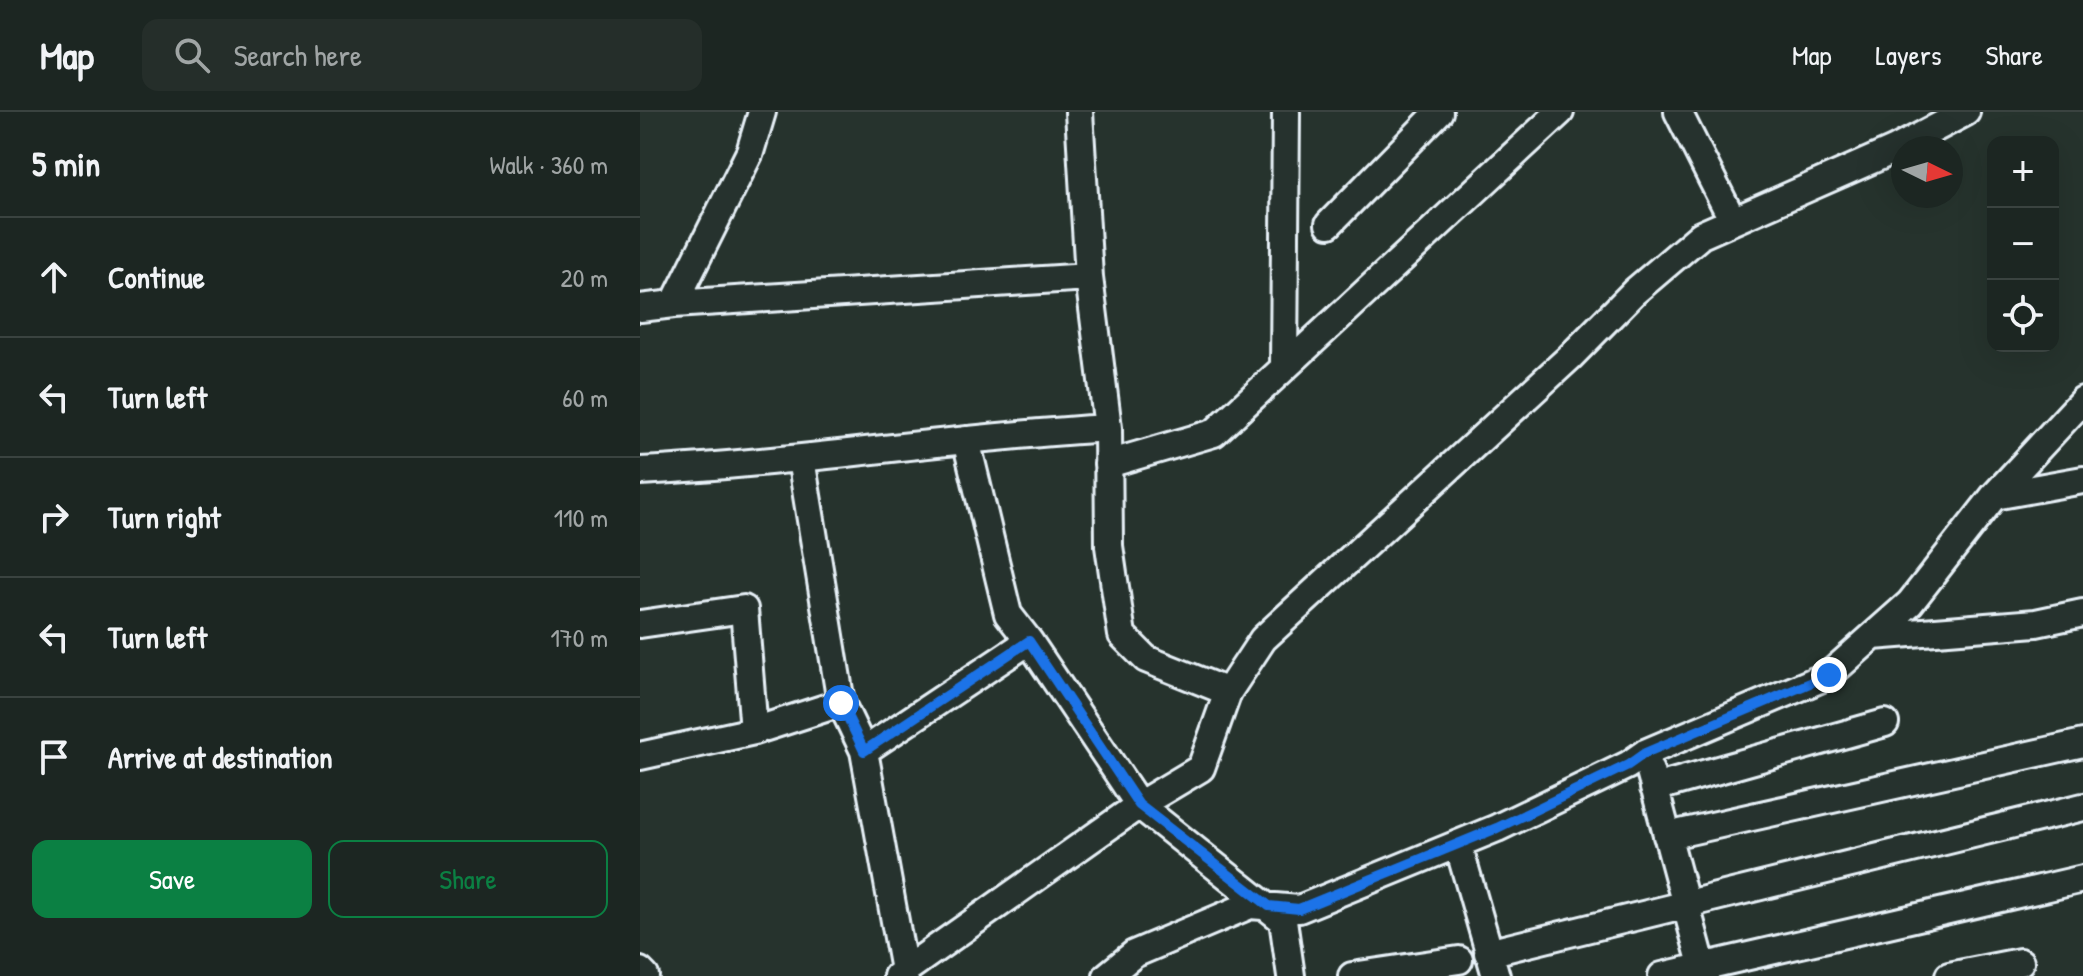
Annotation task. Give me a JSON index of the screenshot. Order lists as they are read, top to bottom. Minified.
{"north":"right","page":{"header":"Map","search":"Search here","nav":["Map","Layers","Share"],"heading":["5 min","Walk · 360 m"],"map_buttons":["+","−"],"list":[["Continue","20 m"],["Turn left","60 m"],["Turn right","110 m"],["Turn left","170 m"],"Arrive at destination"],"buttons":["Save","Share"]}}
